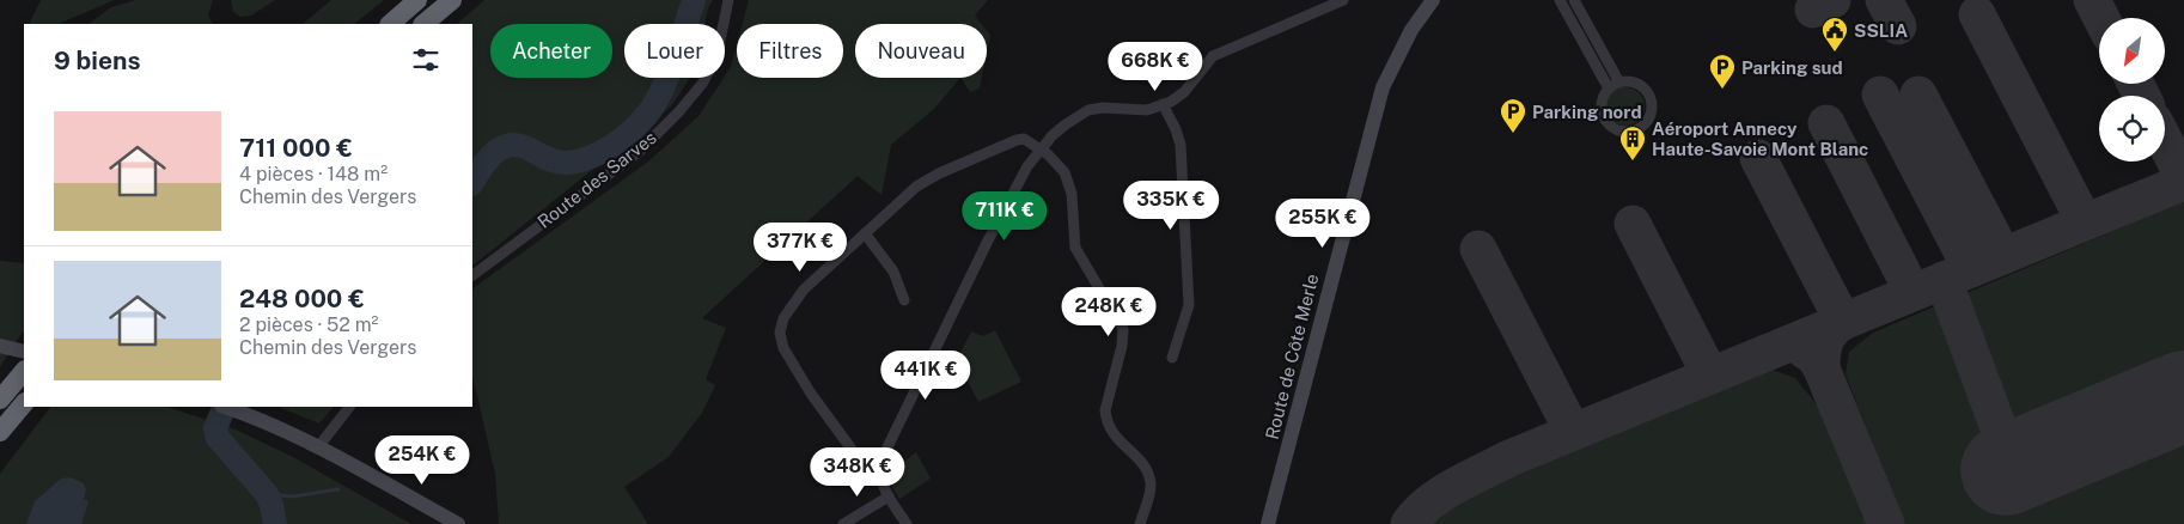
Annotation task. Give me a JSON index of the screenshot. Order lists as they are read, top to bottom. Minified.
{"streets":{"main road":["Route de Côte Merle"],"street":["Route des Sarves"]},"places":{"public building":["SSLIA"],"parking":["Parking sud","Parking nord"],"building":["Aéroport Annecy Haute-Savoie Mont Blanc"]},"north":"bottom left","page":{"chip":["Acheter","Louer","Filtres","Nouveau"],"heading":"9 biens","price":["668K €","335K €","711K €","255K €","377K €","248K €","441K €","254K €","348K €"],"list":[{"name":"711 000 €","note":"4 pièces · 148 m² · Chemin des Vergers"},{"name":"248 000 €","note":"2 pièces · 52 m² · Chemin des Vergers"}]}}
